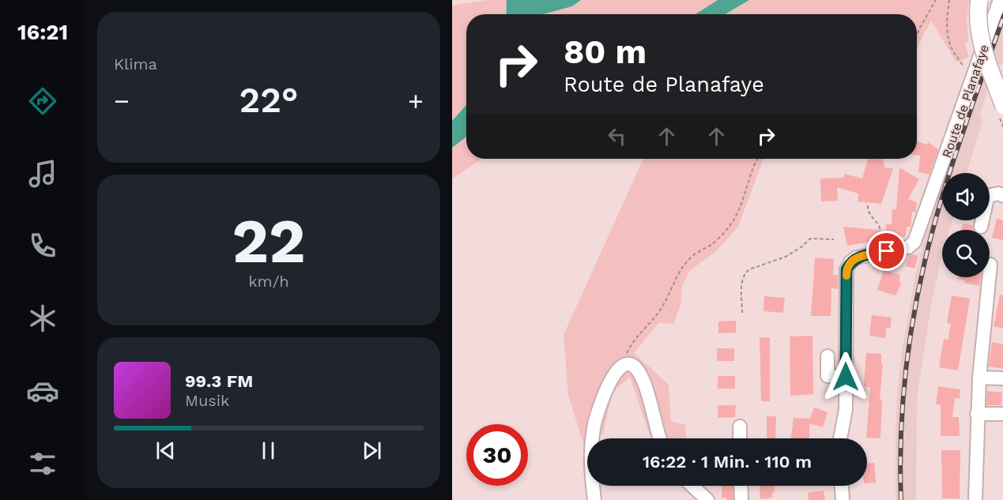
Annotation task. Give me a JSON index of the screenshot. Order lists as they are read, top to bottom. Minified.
{"streets":{"street":["Route de Planafaye"]},"page":{"tabs":"16:21","tile":["Klima",["22","km/h"]],"turn":["80 m","Route de Planafaye"],"heat":["−","22°","+"],"song":["99.3 FM","Musik"],"limit":"30","trip":"16:22 · 1 Min. · 110 m"}}
